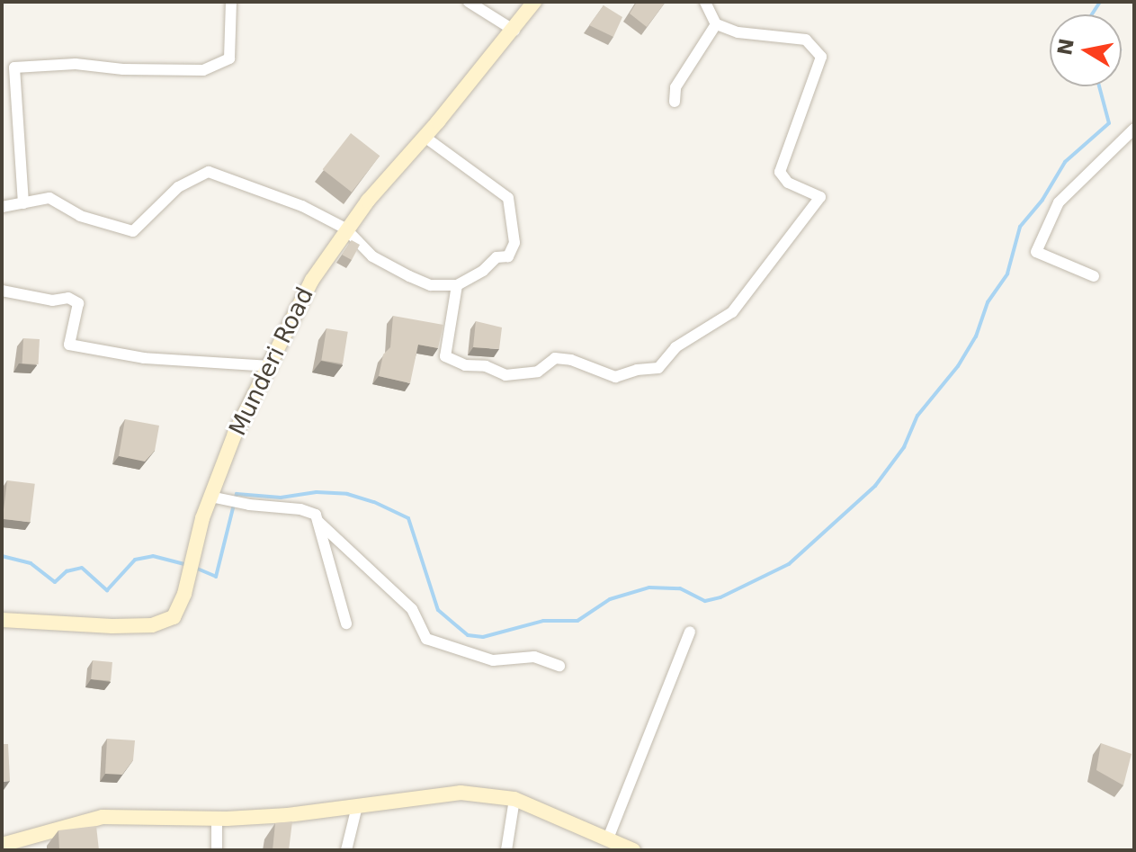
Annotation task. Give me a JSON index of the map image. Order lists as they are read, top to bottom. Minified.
{"streets":{"main road":["Munderi Road"]},"north":"left"}
